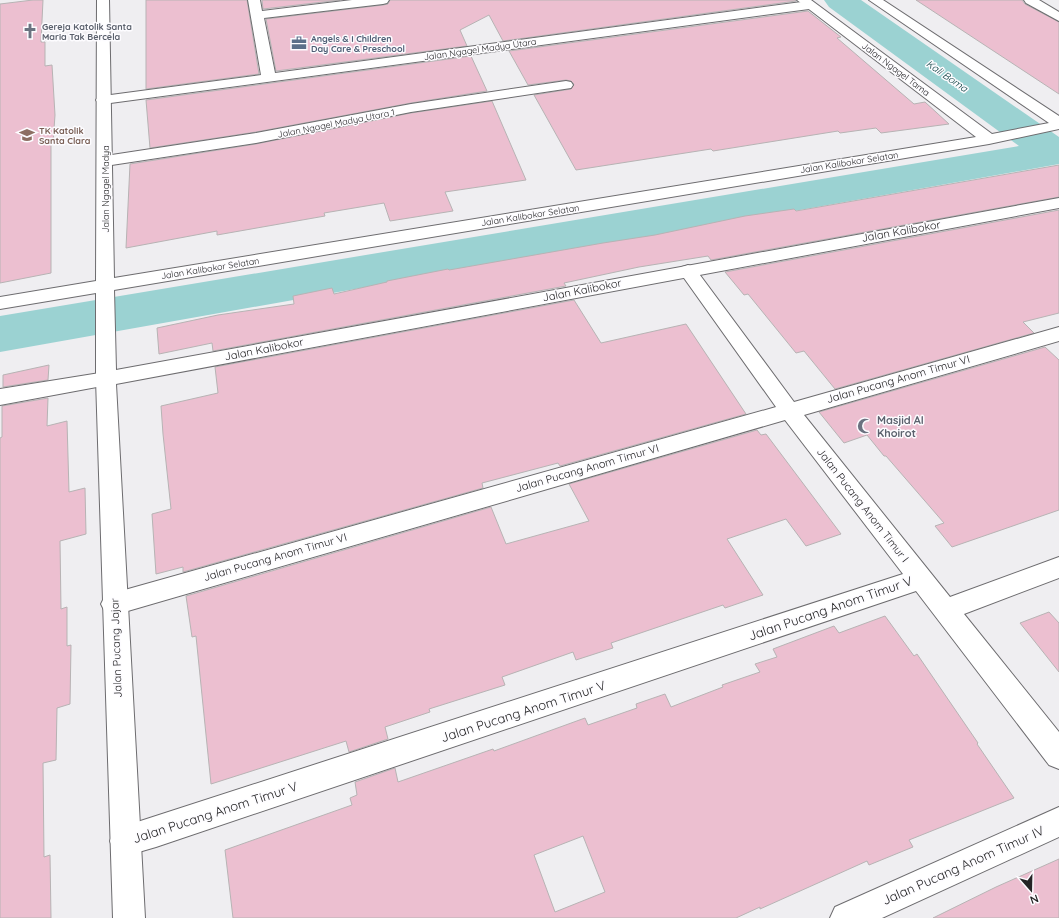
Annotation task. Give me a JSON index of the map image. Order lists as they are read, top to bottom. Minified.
{"streets":{"street":["Jalan Ngagel Madya Utara","Jalan Ngagel Tama","Jalan Ngagel Madya Utara 1","Jalan Kalibokor Selatan","Jalan Ngagel Madya","Jalan Kalibokor","Jalan Pucang Anom Timur VI","Jalan Pucang Anom Timur I","Jalan Pucang Anom Timur V","Jalan Pucang Jajar","Jalan Pucang Anom Timur IV"]},"crossings":[["Jalan Ngagel Madya Utara","Jalan Ngagel Tama"],["Jalan Ngagel Madya Utara","Jalan Ngagel Madya"],["Jalan Ngagel Tama","Jalan Kalibokor Selatan"],["Jalan Ngagel Madya Utara 1","Jalan Ngagel Madya"],["Jalan Kalibokor Selatan","Jalan Ngagel Madya"],["Jalan Ngagel Madya","Jalan Kalibokor"],["Jalan Ngagel Madya","Jalan Pucang Jajar"],["Jalan Kalibokor","Jalan Pucang Anom Timur I"],["Jalan Kalibokor","Jalan Pucang Jajar"],["Jalan Pucang Anom Timur VI","Jalan Pucang Anom Timur I"],["Jalan Pucang Anom Timur VI","Jalan Pucang Jajar"],["Jalan Pucang Anom Timur I","Jalan Pucang Anom Timur V"],["Jalan Pucang Anom Timur V","Jalan Pucang Jajar"]],"water":["Kali Boma"],"places":{"church":["Gereja Katolik Santa Maria Tak Bercela"],"office":["Angels & I Children Day Care & Preschool"],"school or university":["TK Katolik Santa Clara"],"mosque":["Masjid Al Khoirot"]},"north":"bottom"}
